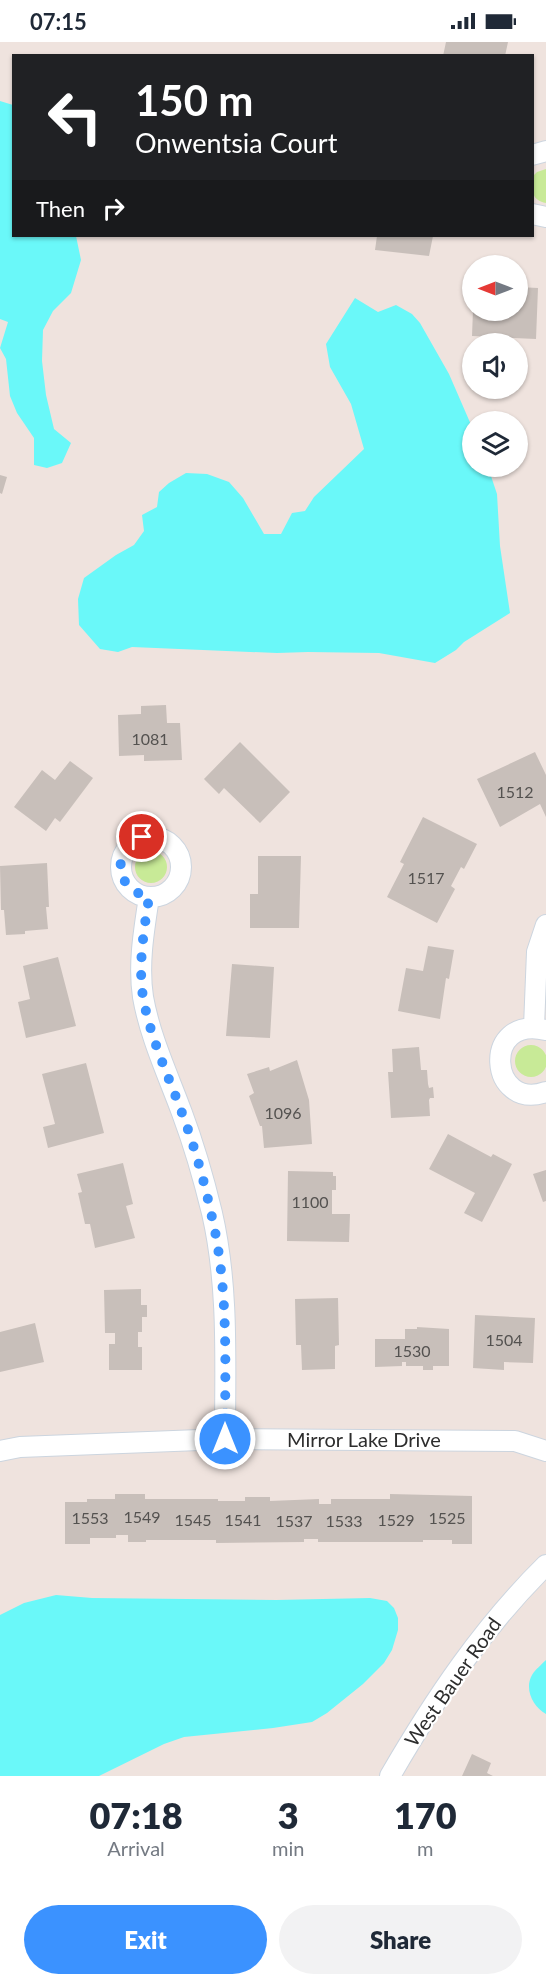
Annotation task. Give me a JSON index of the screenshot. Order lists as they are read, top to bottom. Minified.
{"streets":{"street":["Mirror Lake Drive","West Bauer Road"]},"house_numbers":["1081","1512","1517","1096","1100","1504","1530","1549","1553","1525","1545","1541","1529","1537","1533"],"north":"left","page":{"status":"07:15","turn":["150 m","Onwentsia Court"],"then":"Then","eta":["07:18","Arrival","3","min","170","m"],"buttons":["Exit","Share"]}}
